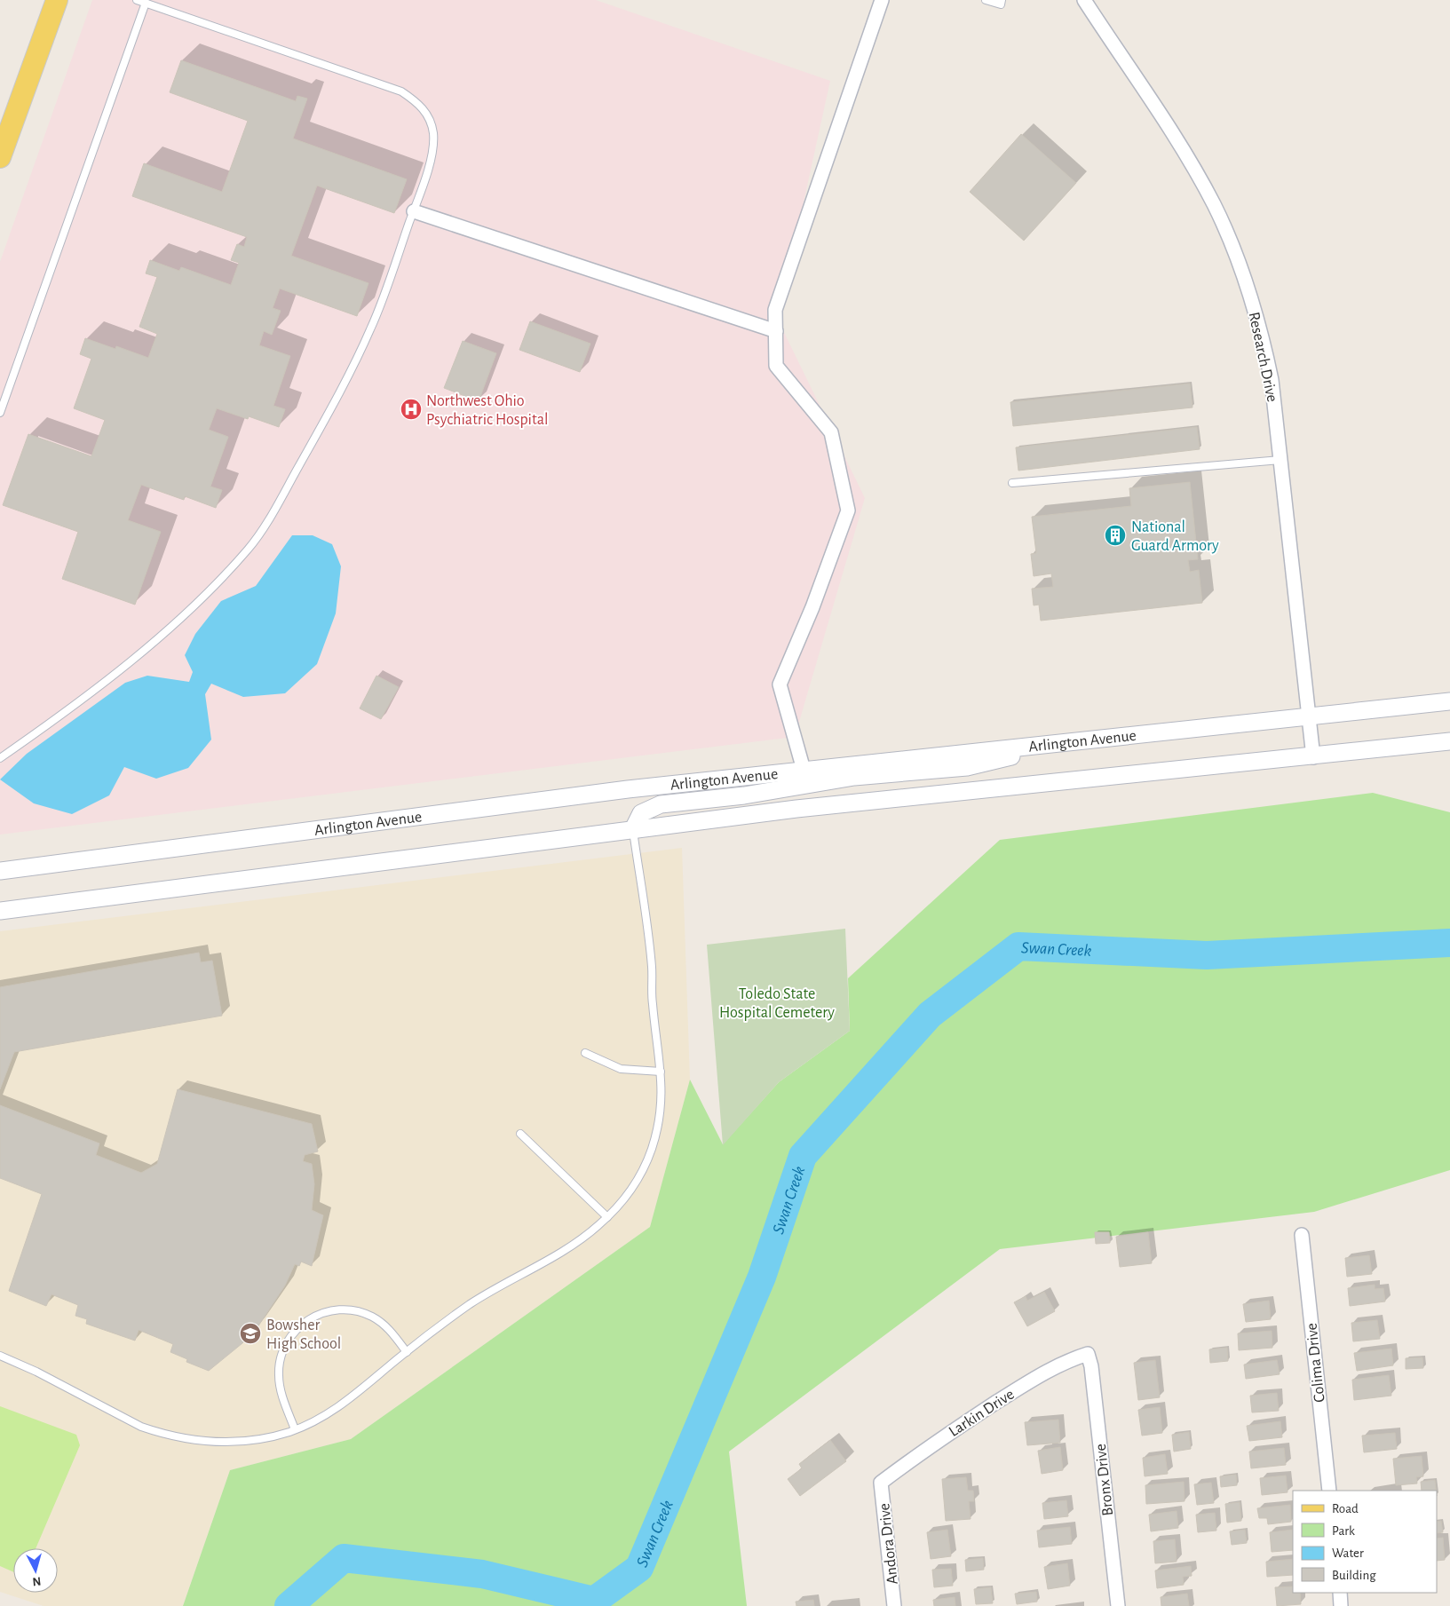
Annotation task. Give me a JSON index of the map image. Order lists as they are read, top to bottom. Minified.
{"streets":{"street":["Research Drive","Arlington Avenue","Colima Drive","Larkin Drive","Bronx Drive","Andora Drive"]},"crossings":[["Research Drive","Arlington Avenue"],["Larkin Drive","Bronx Drive"],["Larkin Drive","Andora Drive"]],"water":["Swan Creek"],"parks":["Toledo State Hospital Cemetery"],"places":{"hospital":["Northwest Ohio Psychiatric Hospital"],"building":["National Guard Armory"],"school or university":["Bowsher High School"]},"legend":["Road","Park","Water","Building"],"north":"bottom"}
